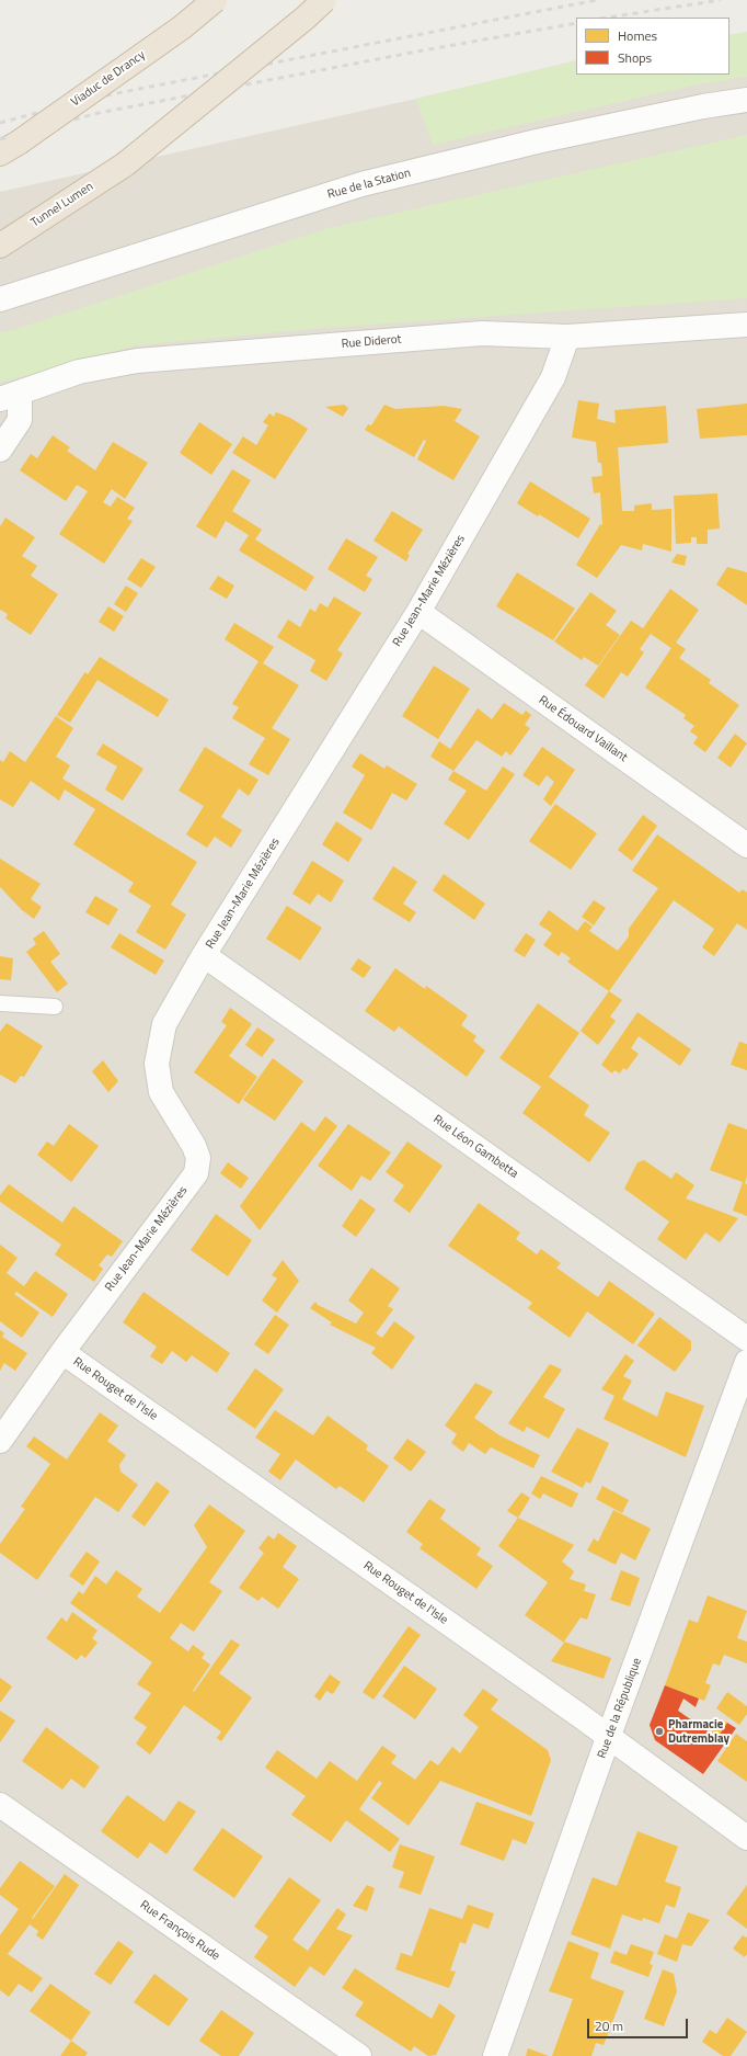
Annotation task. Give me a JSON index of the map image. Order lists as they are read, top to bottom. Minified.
{"streets":{"highway":["Viaduc de Drancy","Tunnel Lumen"],"street":["Rue de la Station","Rue Diderot","Rue Jean-Marie Mézières","Rue Édouard Vaillant","Rue Léon Gambetta","Rue Rouget de l'Isle","Rue de la République","Rue François Rude"]},"crossings":[["Rue Diderot","Rue Jean-Marie Mézières"],["Rue Jean-Marie Mézières","Rue Édouard Vaillant"],["Rue Jean-Marie Mézières","Rue Léon Gambetta"],["Rue Jean-Marie Mézières","Rue Rouget de l'Isle"],["Rue Rouget de l'Isle","Rue de la République"]],"places":["Pharmacie Dutremblay"],"legend":["Homes","Shops"],"scale_bar":"20 m"}
